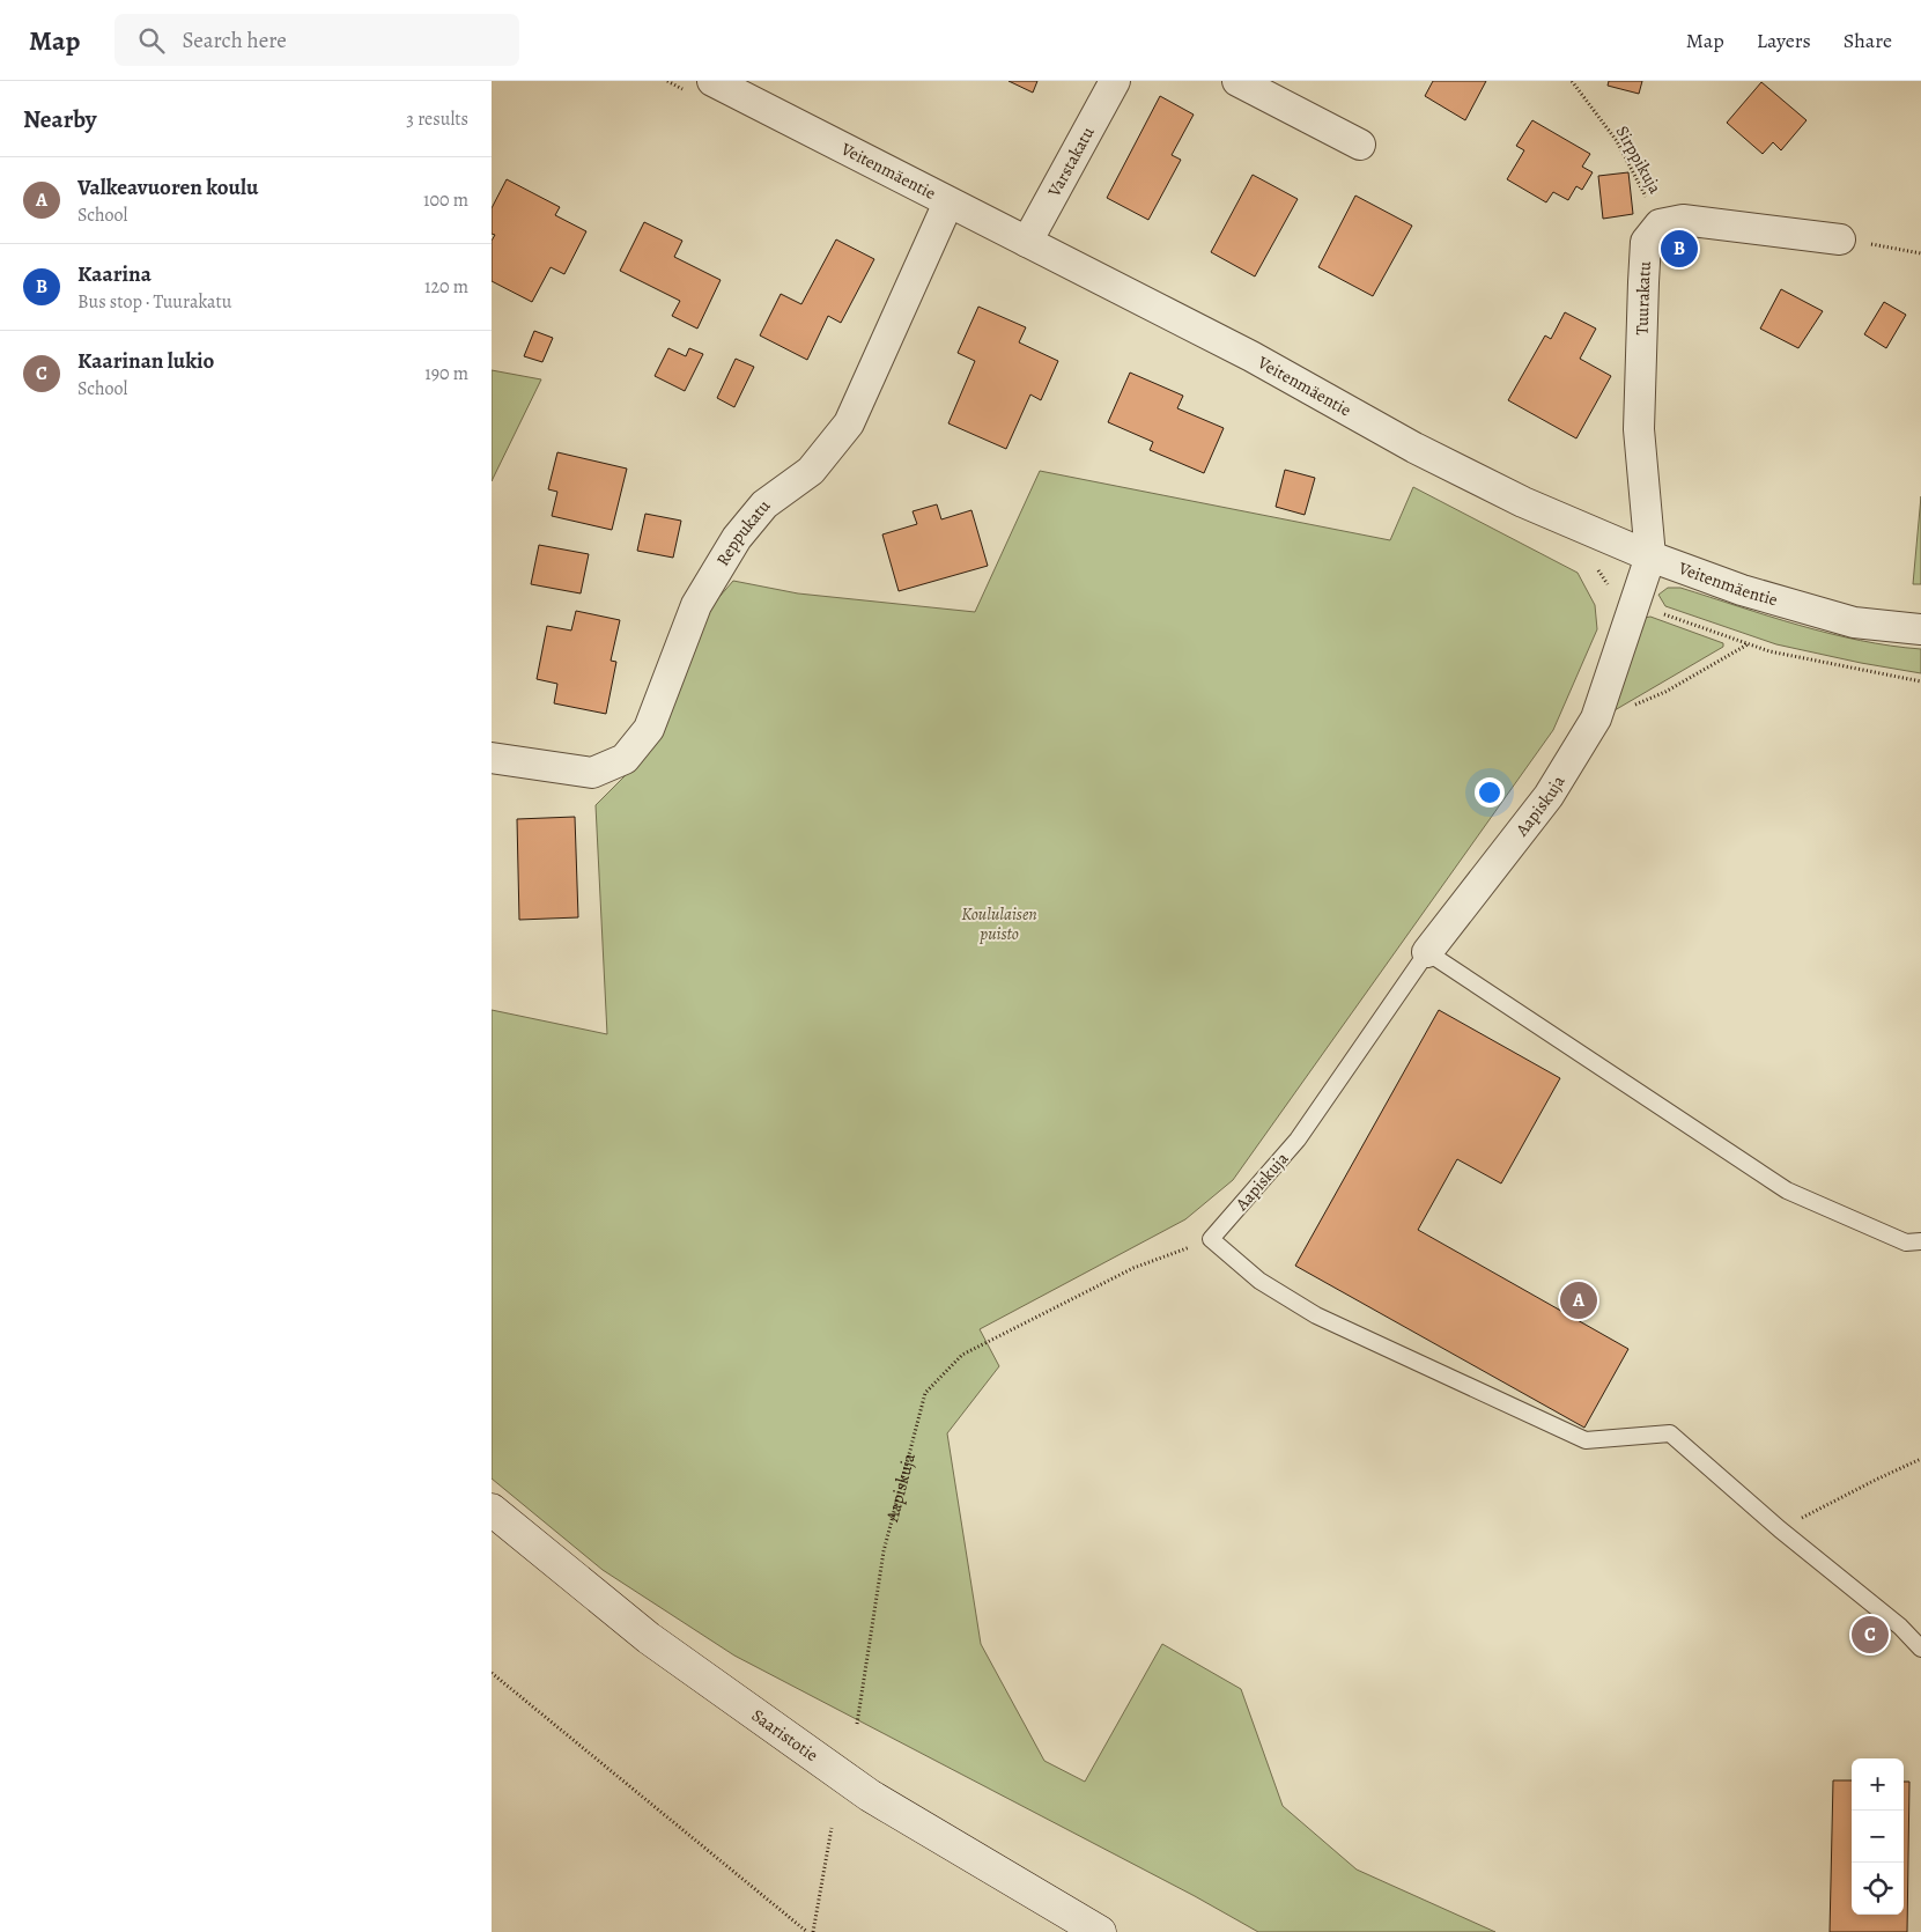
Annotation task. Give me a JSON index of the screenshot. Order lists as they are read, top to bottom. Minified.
{"streets":{"main road":["Saaristotie"],"street":["Varstakatu","Veitenmäentie","Tuurakatu","Reppukatu","Aapiskuja"],"path":["Sirppikuja"]},"crossings":[["Sirppikuja","Tuurakatu"],["Varstakatu","Veitenmäentie"],["Veitenmäentie","Tuurakatu"],["Veitenmäentie","Reppukatu"],["Veitenmäentie","Aapiskuja"],["Tuurakatu","Aapiskuja"]],"parks":["Koululaisen puisto"],"page":{"header":"Map","search":"Search here","nav":["Map","Layers","Share"],"heading":["Nearby","3 results"],"list":[{"mark":"A","name":"Valkeavuoren koulu","note":"School","value":"100 m"},{"mark":"B","name":"Kaarina","note":"Bus stop · Tuurakatu","value":"120 m"},{"mark":"C","name":"Kaarinan lukio","note":"School","value":"190 m"}],"pins":["B","A","C"],"map_buttons":["+","−"]}}
